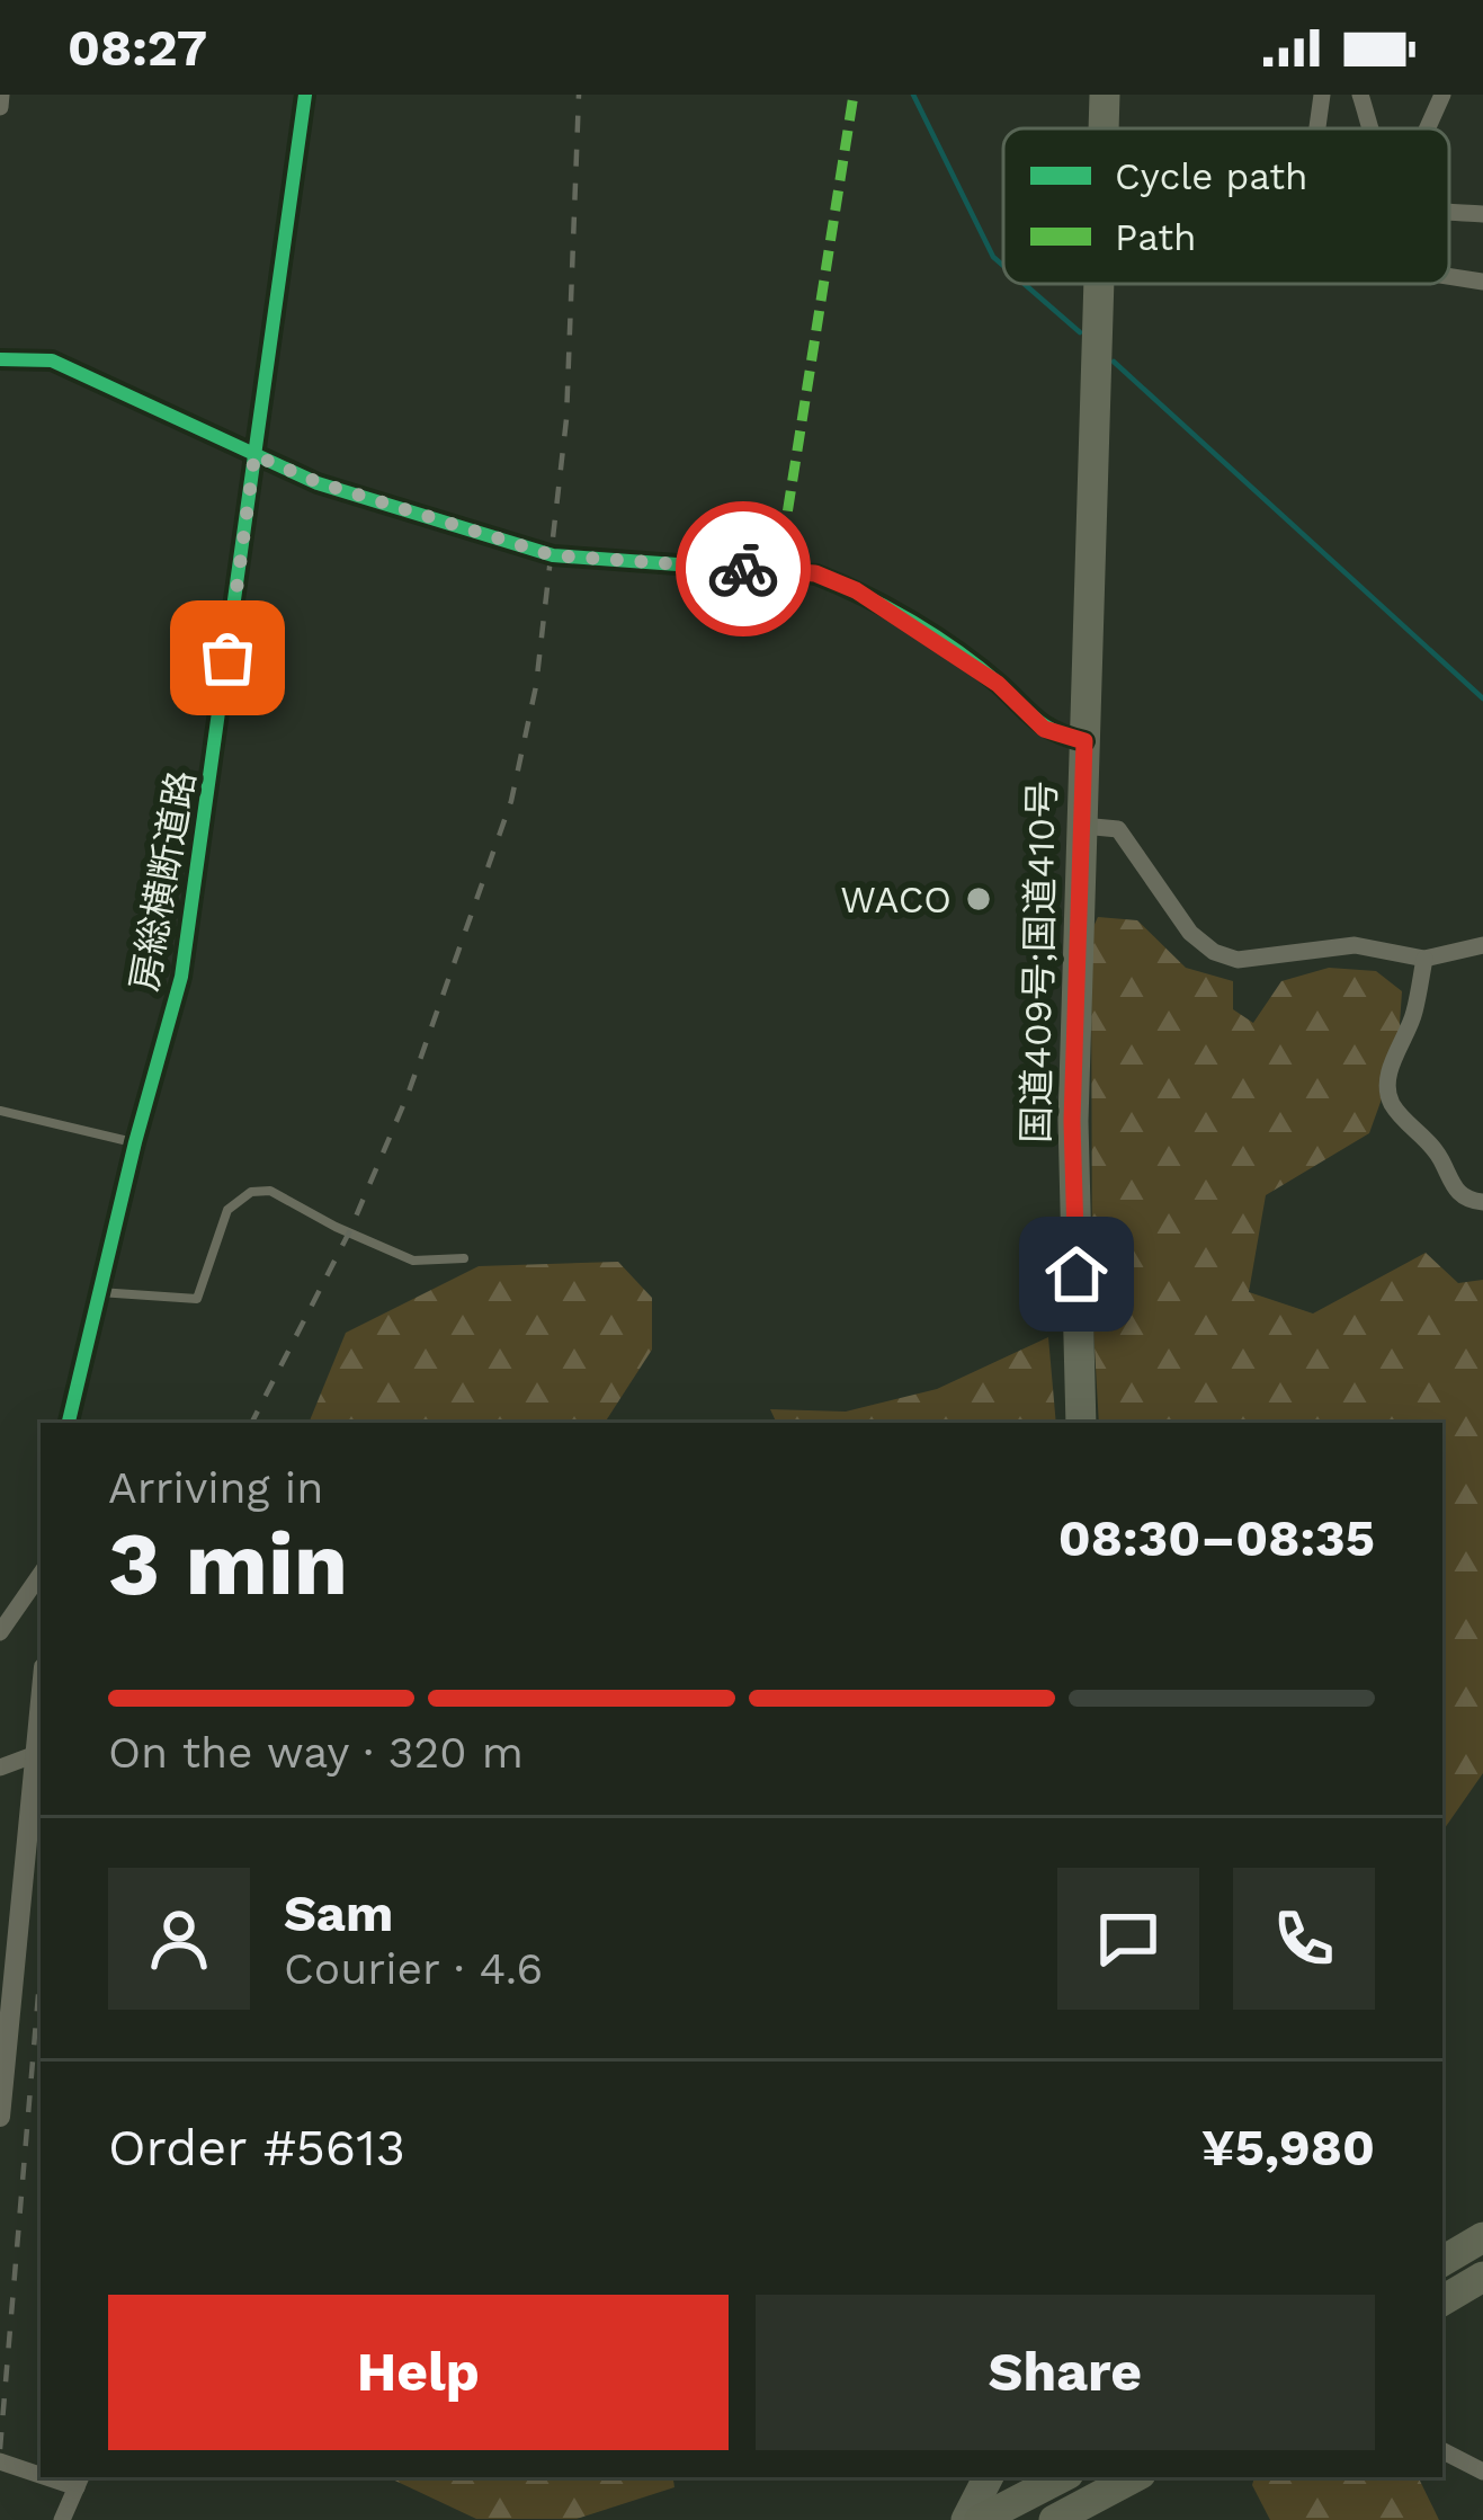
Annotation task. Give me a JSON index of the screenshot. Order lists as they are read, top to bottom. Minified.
{"streets":{"highway":["国道409号;国道410号"],"street":["房総横断道路"]},"places":["WACO"],"legend":["Cycle path","Path"],"page":{"status":"08:27","heading":["3 min","Arriving in","08:30–08:35"],"panel":["Sam","Courier · 4.6","Order #5613","¥5,980"],"bar":"On the way · 320 m","buttons":["Help","Share"]}}
